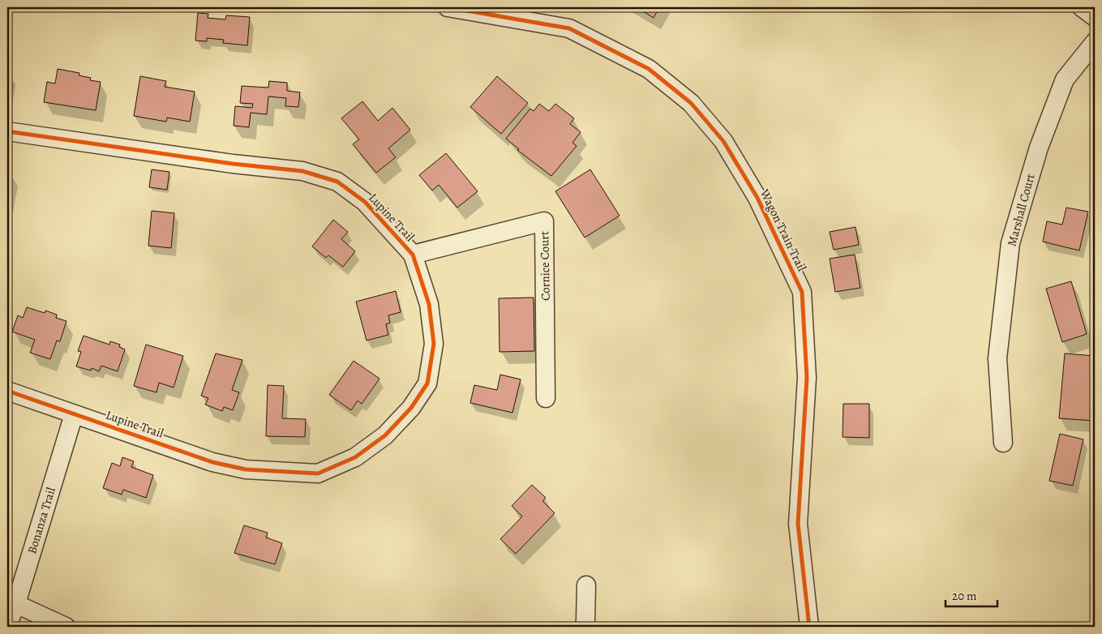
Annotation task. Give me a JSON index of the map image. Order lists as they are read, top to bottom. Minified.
{"streets":{"street":["Marshall Court","Lupine Trail","Wagon Train Trail","Cornice Court","Bonanza Trail"]},"crossings":[["Lupine Trail","Cornice Court"],["Lupine Trail","Bonanza Trail"]],"scale_bar":"20 m"}
